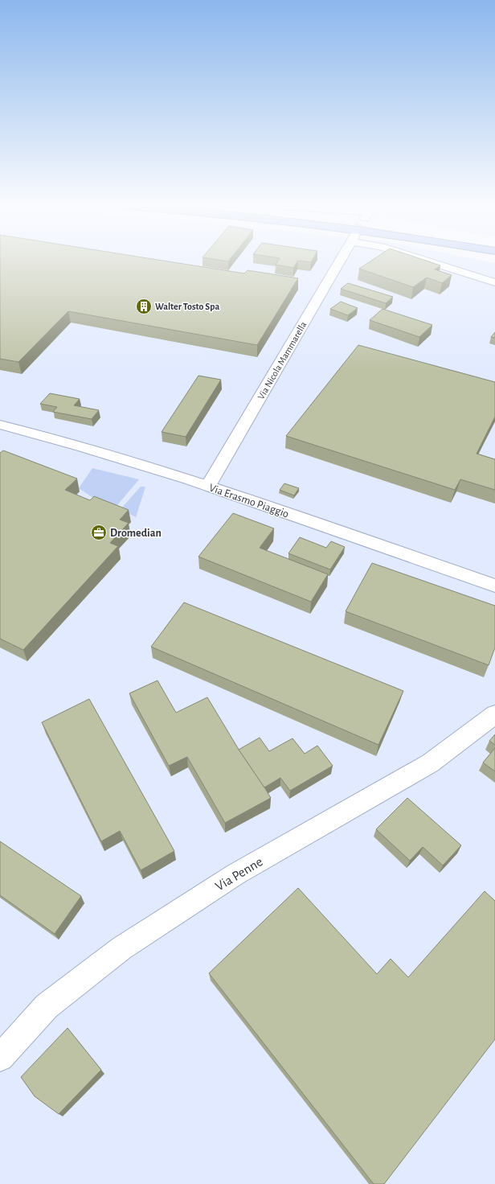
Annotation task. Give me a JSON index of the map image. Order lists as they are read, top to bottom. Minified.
{"streets":{"street":["Via Nicola Mammarella","Via Erasmo Piaggio","Via Penne"]},"crossings":[["Via Nicola Mammarella","Via Erasmo Piaggio"]],"places":{"building":["Walter Tosto Spa"],"office":["Dromedian"]}}
